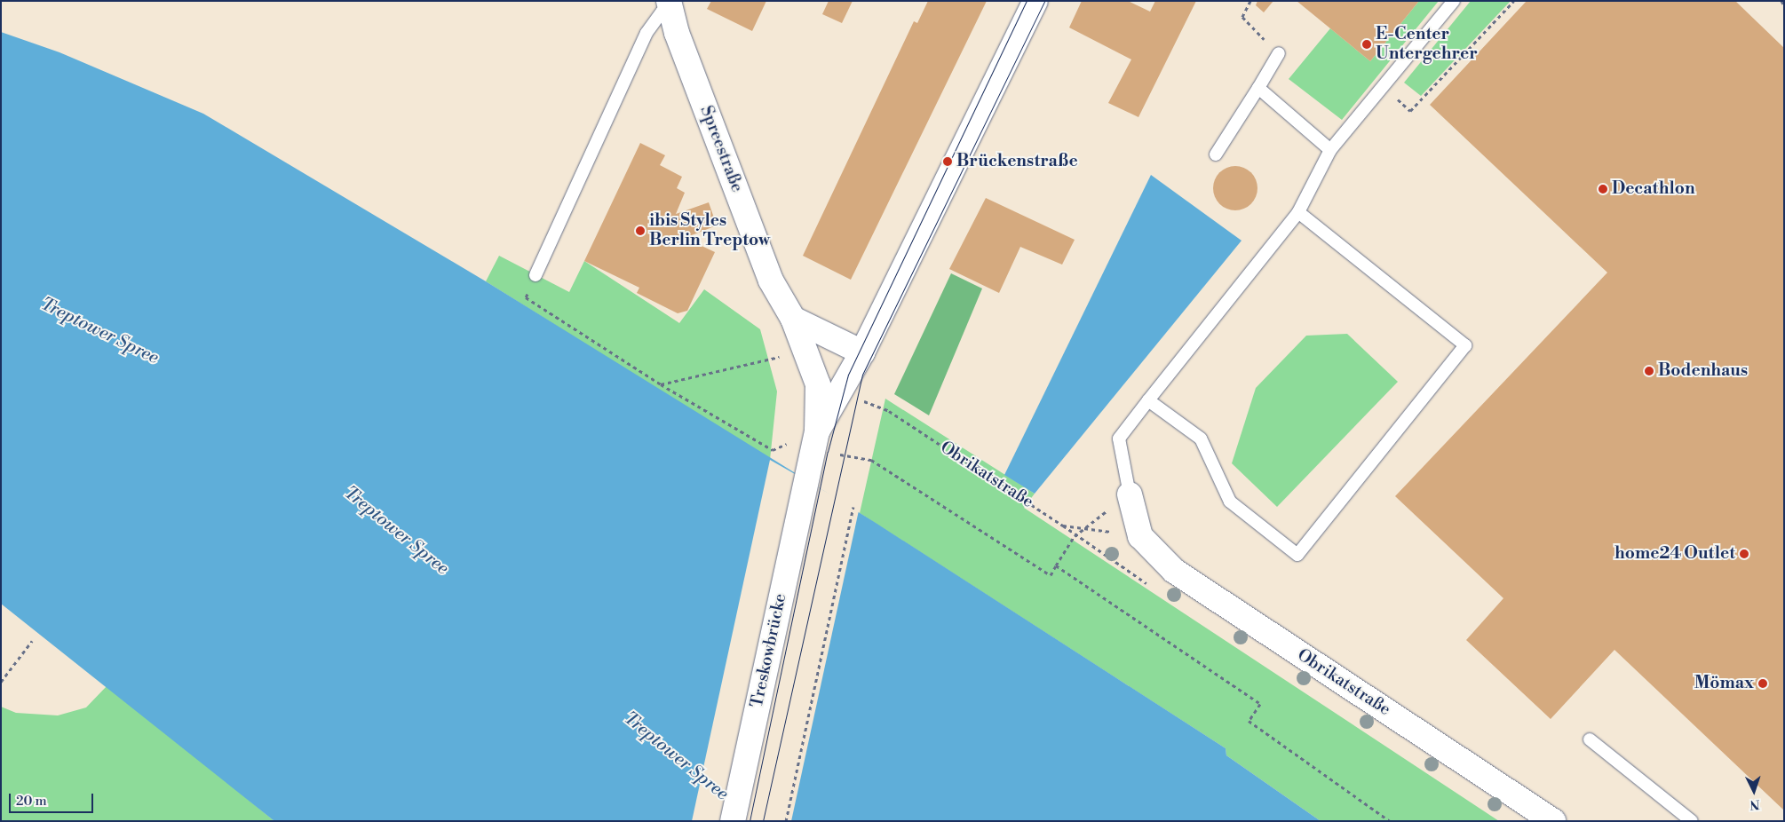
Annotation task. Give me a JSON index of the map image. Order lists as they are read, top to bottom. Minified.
{"streets":{"street":["Spreestraße","Obrikatstraße","Treskowbrücke"]},"crossings":[["Spreestraße","Treskowbrücke"]],"water":["Treptower Spree"],"places":["E-Center Untergehrer","Brückenstraße","Decathlon","ibis Styles Berlin Treptow","Bodenhaus","home24 Outlet","Mömax"],"scale_bar":"20 m","north":"bottom"}
